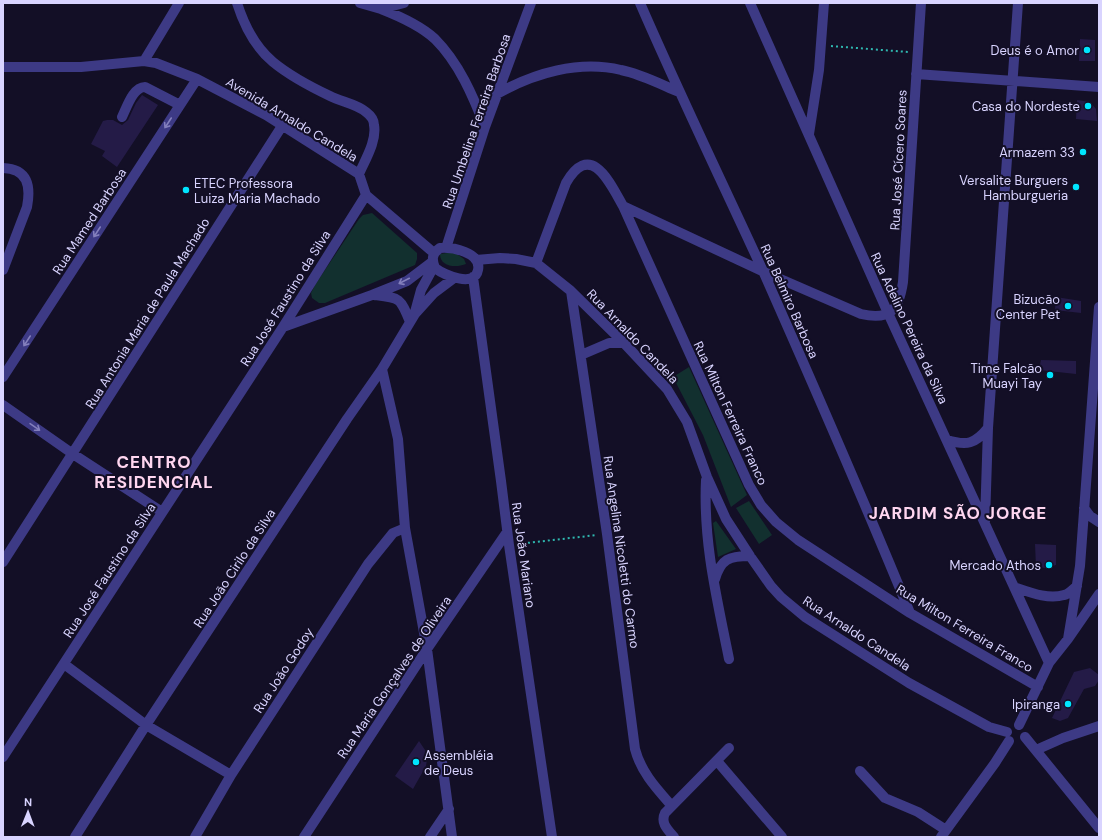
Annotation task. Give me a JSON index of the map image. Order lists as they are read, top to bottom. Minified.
{"streets":{"street":["Avenida Arnaldo Candela","Rua Umbelina Ferreira Barbosa","Rua José Cícero Soares","Rua Mamed Barbosa","Rua José Faustino da Silva","Rua Belmiro Barbosa","Rua Antonia Maria de Paula Machado","Rua Adelino Pereira da Silva","Rua Arnaldo Candela","Rua Milton Ferreira Franco","Rua Angelina Nicoletti do Carmo","Rua João Mariano","Rua João Cirilo da Silva","Rua João Godoy","Rua Maria Gonçalves de Oliveira"]},"crossings":[["Avenida Arnaldo Candela","Rua Mamed Barbosa"],["Avenida Arnaldo Candela","Rua José Faustino da Silva"],["Avenida Arnaldo Candela","Rua Antonia Maria de Paula Machado"],["Rua Umbelina Ferreira Barbosa","Rua Arnaldo Candela"],["Rua Umbelina Ferreira Barbosa","Rua João Mariano"],["Rua Umbelina Ferreira Barbosa","Rua João Cirilo da Silva"],["Rua José Cícero Soares","Rua Adelino Pereira da Silva"],["Rua Belmiro Barbosa","Rua Milton Ferreira Franco"],["Rua Arnaldo Candela","Rua Milton Ferreira Franco"],["Rua Arnaldo Candela","Rua Angelina Nicoletti do Carmo"],["Rua Arnaldo Candela","Rua João Mariano"],["Rua Arnaldo Candela","Rua João Cirilo da Silva"],["Rua João Mariano","Rua João Cirilo da Silva"],["Rua João Mariano","Rua Maria Gonçalves de Oliveira"]],"one_way":["Rua Mamed Barbosa"],"districts":["CENTRO RESIDENCIAL","JARDIM SÃO JORGE"],"places":["Deus é o Amor","Casa do Nordeste","Armazem 33","Versalite Burguers Hamburgueria","ETEC Professora Luiza Maria Machado","Bizucão Center Pet","Time Falcão Muayi Tay","Mercado Athos","Ipiranga","Assembléia de Deus"],"north":"top"}
